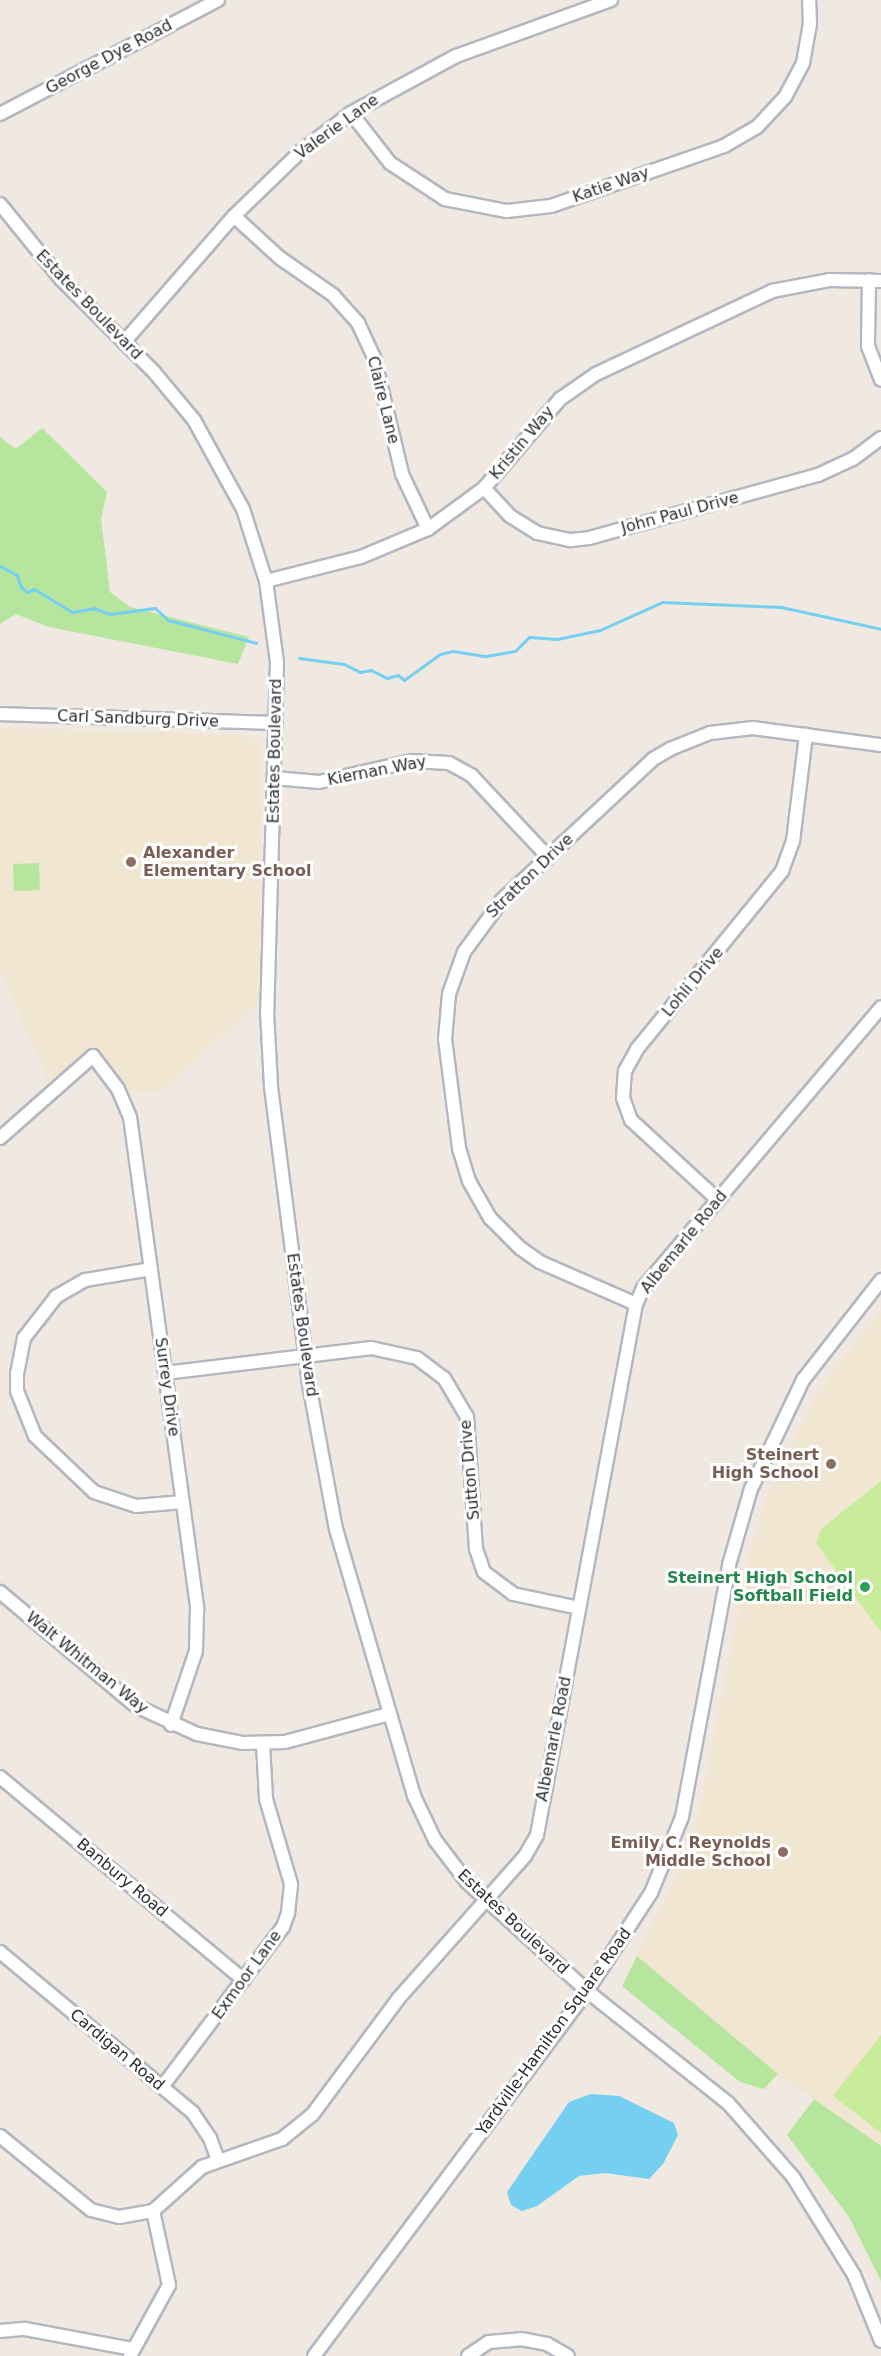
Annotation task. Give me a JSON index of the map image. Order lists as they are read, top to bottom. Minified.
{"streets":{"street":["George Dye Road","Valerie Lane","Katie Way","Estates Boulevard","Claire Lane","Kristin Way","John Paul Drive","Carl Sandburg Drive","Kiernan Way","Stratton Drive","Lohli Drive","Albemarle Road","Surrey Drive","Sutton Drive","Walt Whitman Way","Banbury Road","Exmoor Lane","Yardville-Hamilton Square Road","Cardigan Road"]},"crossings":[["Valerie Lane","Katie Way"],["Valerie Lane","Estates Boulevard"],["Valerie Lane","Claire Lane"],["Estates Boulevard","Kristin Way"],["Estates Boulevard","Carl Sandburg Drive"],["Estates Boulevard","Kiernan Way"],["Estates Boulevard","Albemarle Road"],["Estates Boulevard","Sutton Drive"],["Estates Boulevard","Walt Whitman Way"],["Estates Boulevard","Yardville-Hamilton Square Road"],["Claire Lane","Kristin Way"],["Kristin Way","John Paul Drive"],["Kiernan Way","Stratton Drive"],["Stratton Drive","Lohli Drive"],["Stratton Drive","Albemarle Road"],["Lohli Drive","Albemarle Road"],["Albemarle Road","Sutton Drive"],["Albemarle Road","Cardigan Road"],["Surrey Drive","Sutton Drive"],["Surrey Drive","Walt Whitman Way"],["Walt Whitman Way","Exmoor Lane"],["Banbury Road","Exmoor Lane"],["Exmoor Lane","Cardigan Road"]],"places":["Alexander Elementary School","Steinert High School","Steinert High School Softball Field","Emily C. Reynolds Middle School"]}
